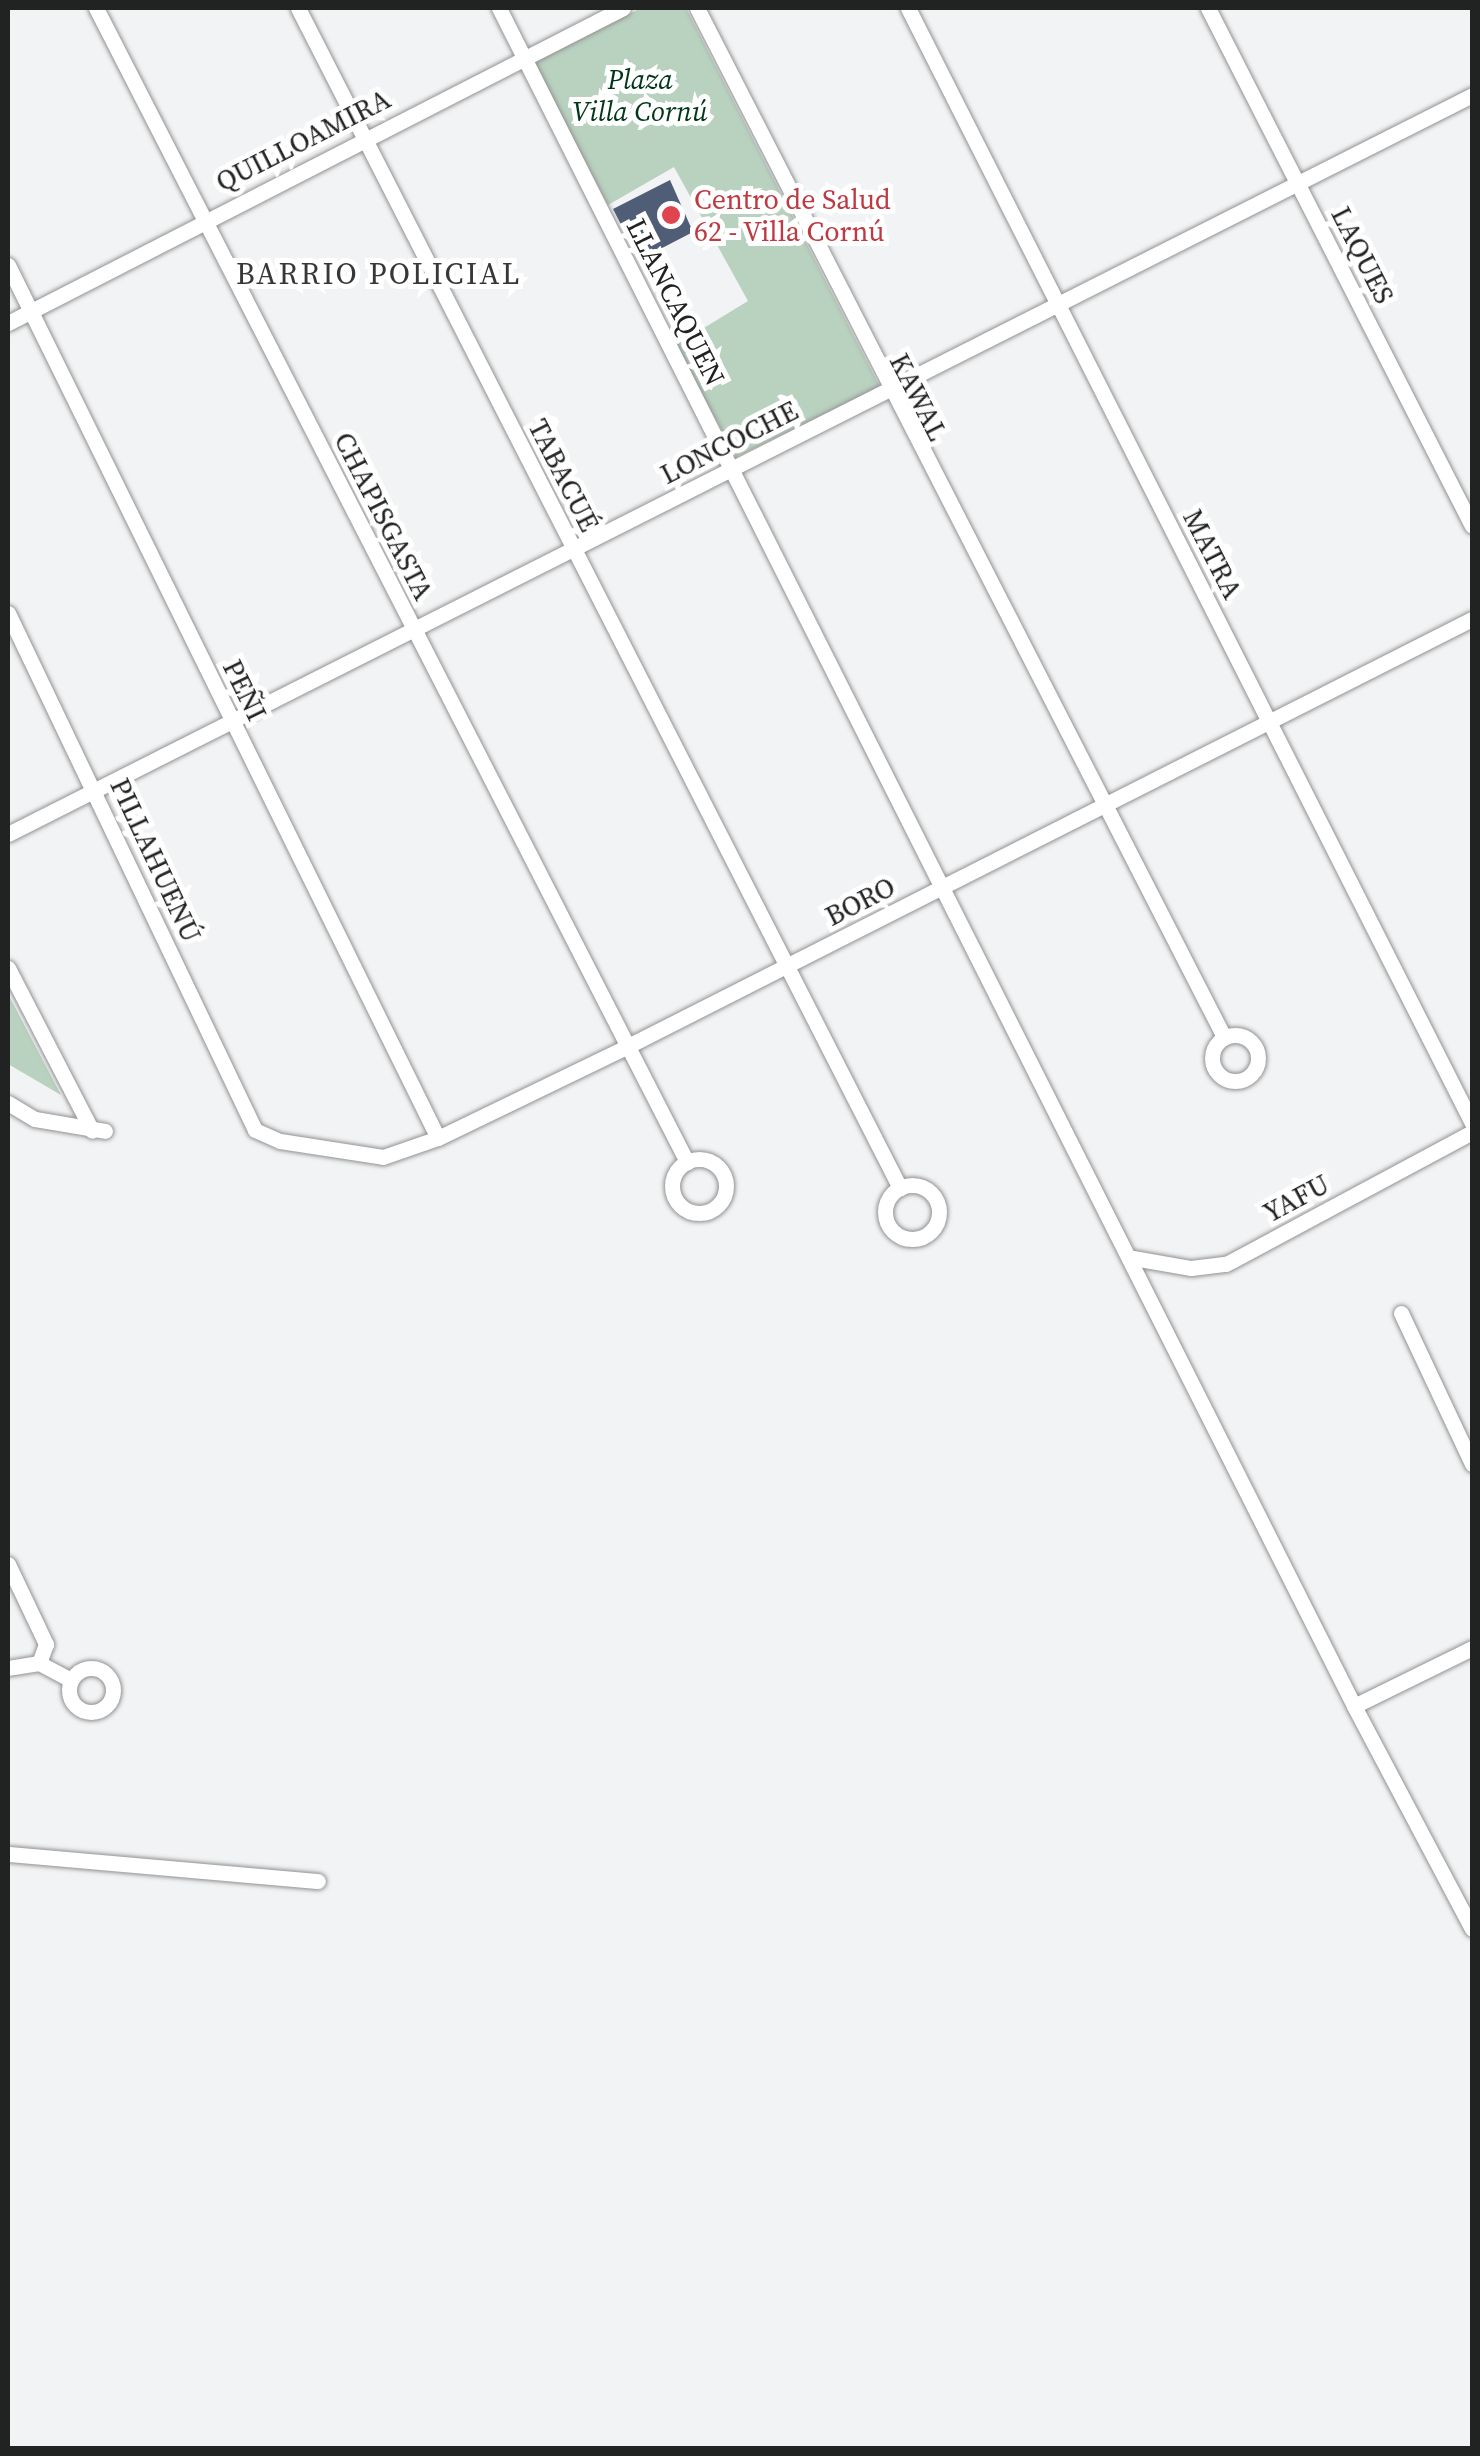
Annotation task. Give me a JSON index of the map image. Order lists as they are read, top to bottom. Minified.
{"streets":{"street":["QUILLOAMIRA","LAQUES","LLANCAQUEN","KAWAL","LONCOCHE","TABACUÉ","CHAPISGASTA","MATRA","PEÑI","PILLAHUENÚ","BORO","YAFU"]},"crossings":[["QUILLOAMIRA","LLANCAQUEN"],["QUILLOAMIRA","TABACUÉ"],["QUILLOAMIRA","CHAPISGASTA"],["QUILLOAMIRA","PEÑI"],["LAQUES","LONCOCHE"],["LLANCAQUEN","LONCOCHE"],["LLANCAQUEN","BORO"],["LLANCAQUEN","YAFU"],["KAWAL","LONCOCHE"],["KAWAL","BORO"],["LONCOCHE","TABACUÉ"],["LONCOCHE","CHAPISGASTA"],["LONCOCHE","MATRA"],["LONCOCHE","PEÑI"],["LONCOCHE","PILLAHUENÚ"],["TABACUÉ","BORO"],["CHAPISGASTA","BORO"],["MATRA","BORO"],["PEÑI","BORO"],["PILLAHUENÚ","BORO"]],"districts":["BARRIO POLICIAL"],"parks":["Plaza Villa Cornú"],"places":["Centro de Salud 62 - Villa Cornú"]}
